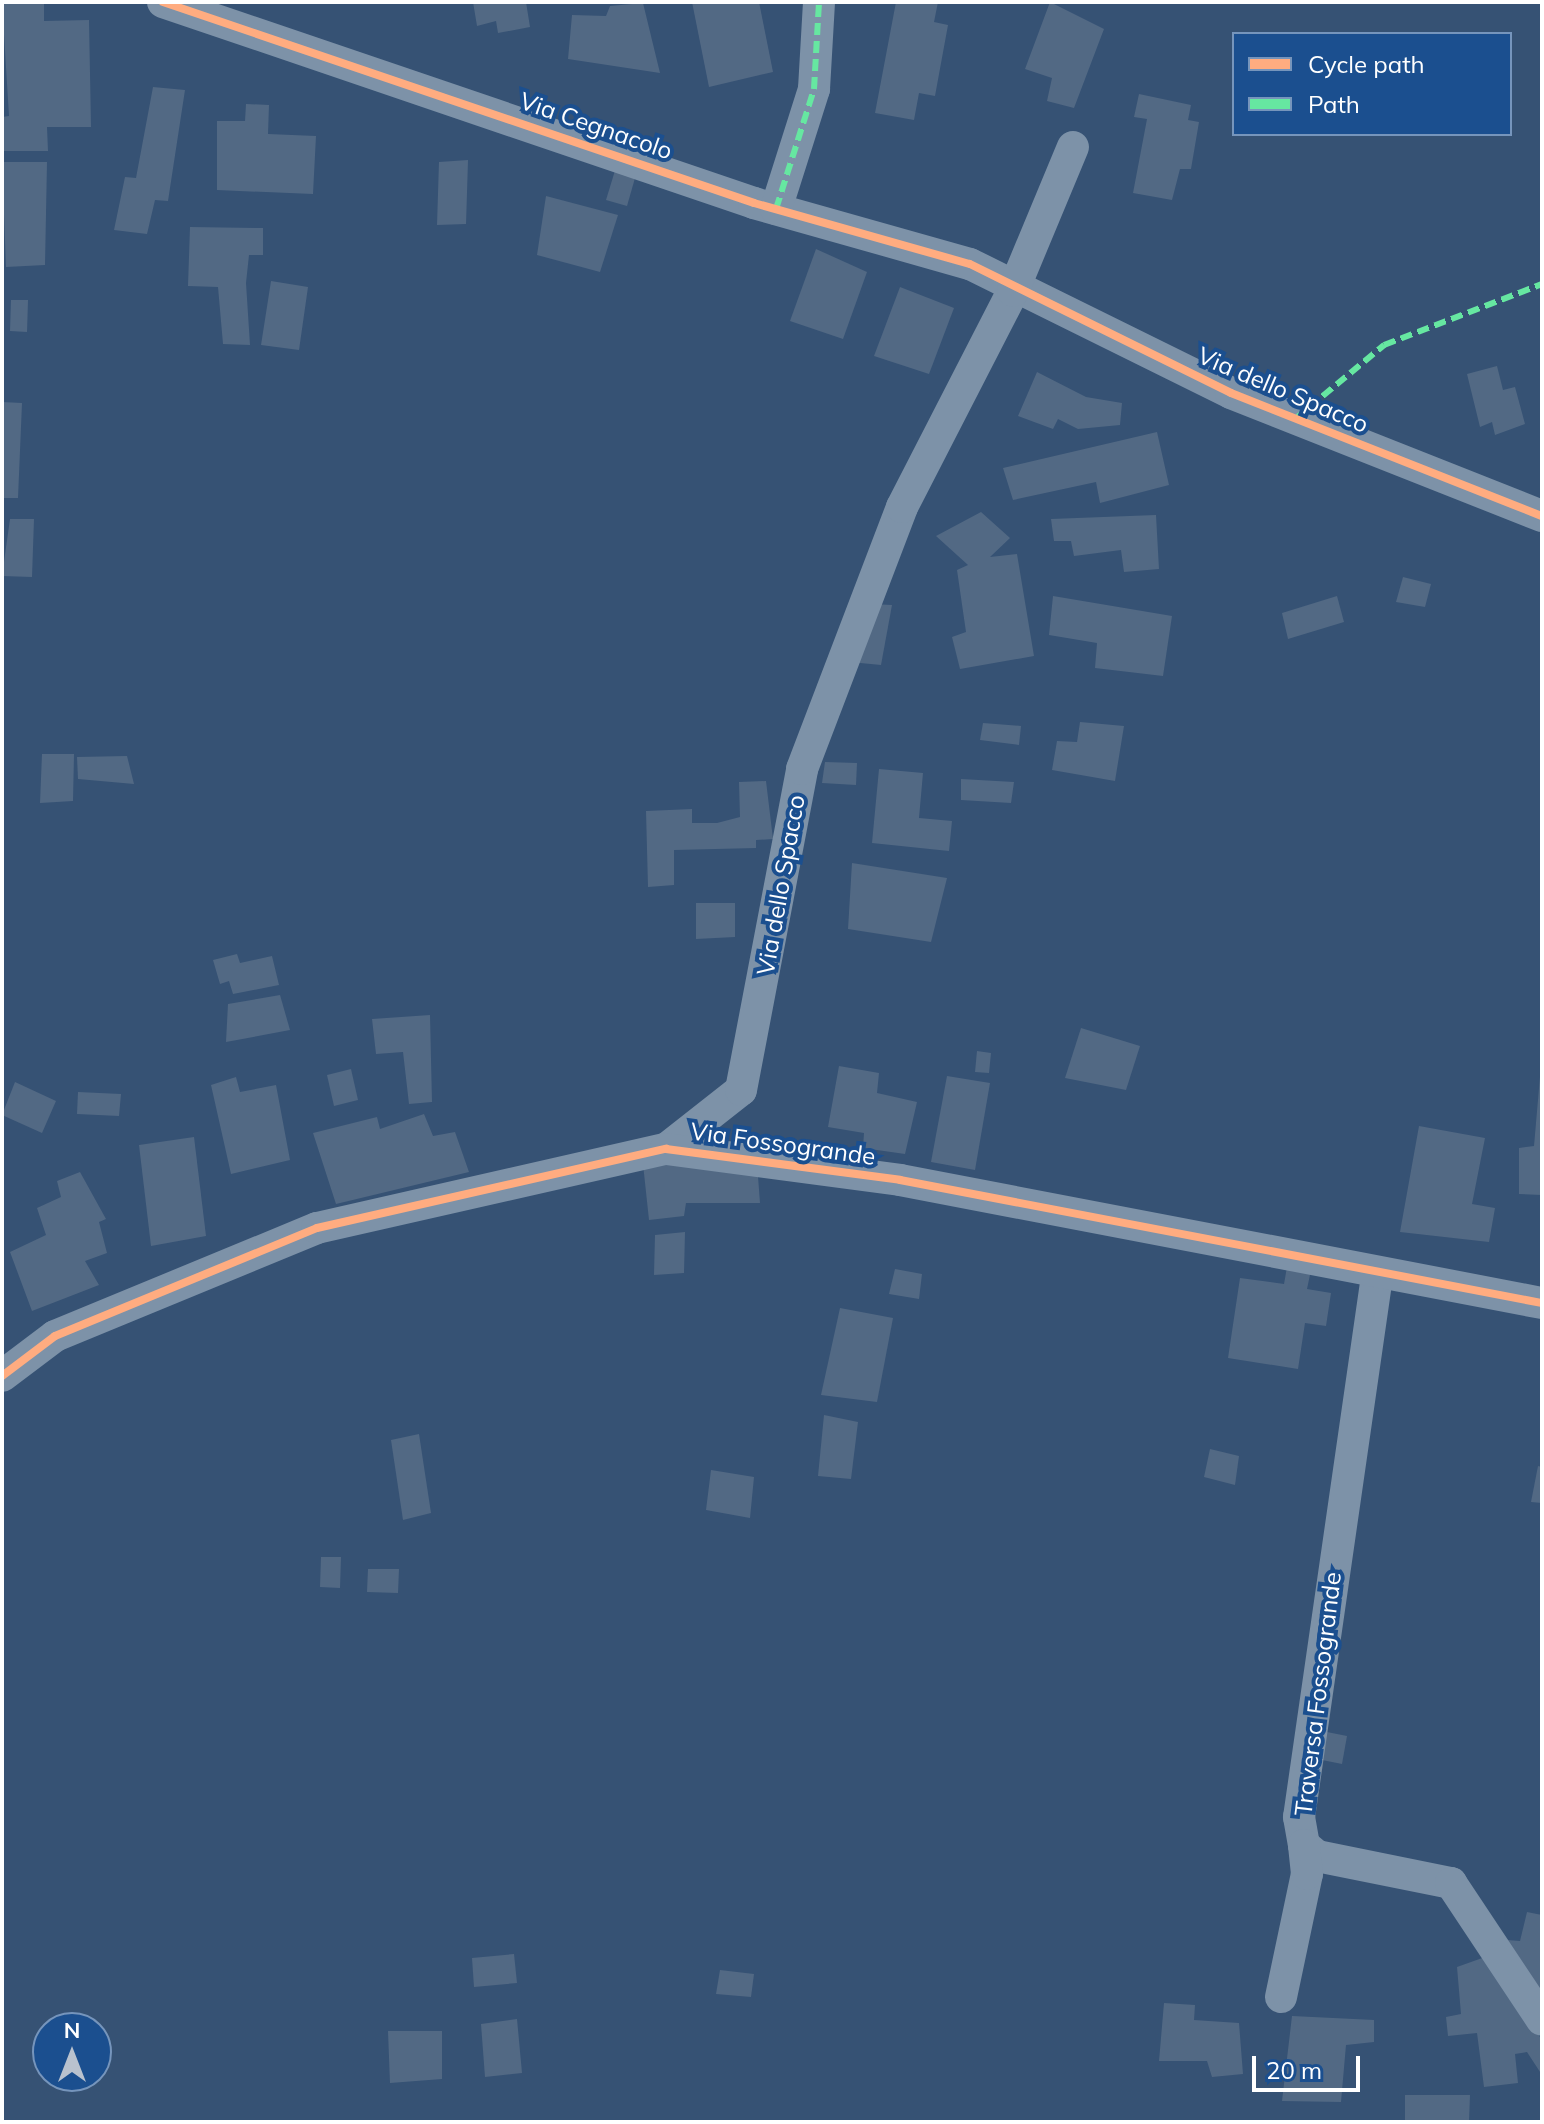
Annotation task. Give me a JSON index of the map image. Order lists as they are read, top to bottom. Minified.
{"streets":{"street":["Via Cegnacolo","Via dello Spacco","Via Fossogrande","Traversa Fossogrande"]},"crossings":[["Via Cegnacolo","Via dello Spacco"],["Via dello Spacco","Via Fossogrande"],["Via Fossogrande","Traversa Fossogrande"]],"legend":["Cycle path","Path"],"scale_bar":"20 m","north":"top"}
